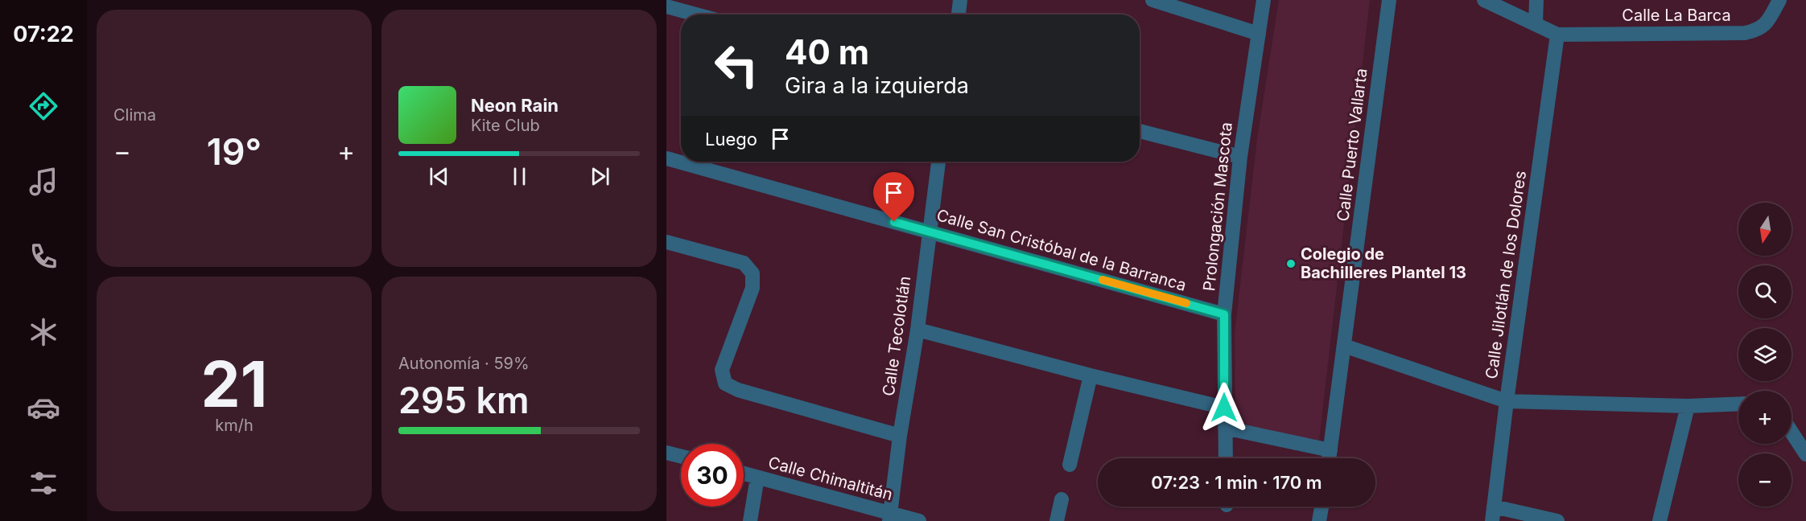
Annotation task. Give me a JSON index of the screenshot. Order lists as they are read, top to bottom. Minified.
{"streets":{"street":["Calle La Barca","Calle Puerto Vallarta","Prolongación Mascota","Calle San Cristóbal de la Barranca","Calle Jilotlán de los Dolores","Calle Tecolotlán","Calle Chimaltitán"]},"crossings":[["Calle La Barca","Calle Jilotlán de los Dolores"],["Prolongación Mascota","Calle San Cristóbal de la Barranca"],["Calle San Cristóbal de la Barranca","Calle Tecolotlán"],["Calle Tecolotlán","Calle Chimaltitán"]],"places":["Colegio de Bachilleres Plantel 13"],"north":"bottom","page":{"tabs":"07:22","tile":["Clima",["21","km/h"],["Autonomía · 59%","295 km"]],"turn":["40 m","Gira a la izquierda"],"song":["Neon Rain","Kite Club"],"then":"Luego","heat":["−","19°","+"],"map_buttons":["+","−"],"limit":"30","trip":"07:23 · 1 min · 170 m"}}
